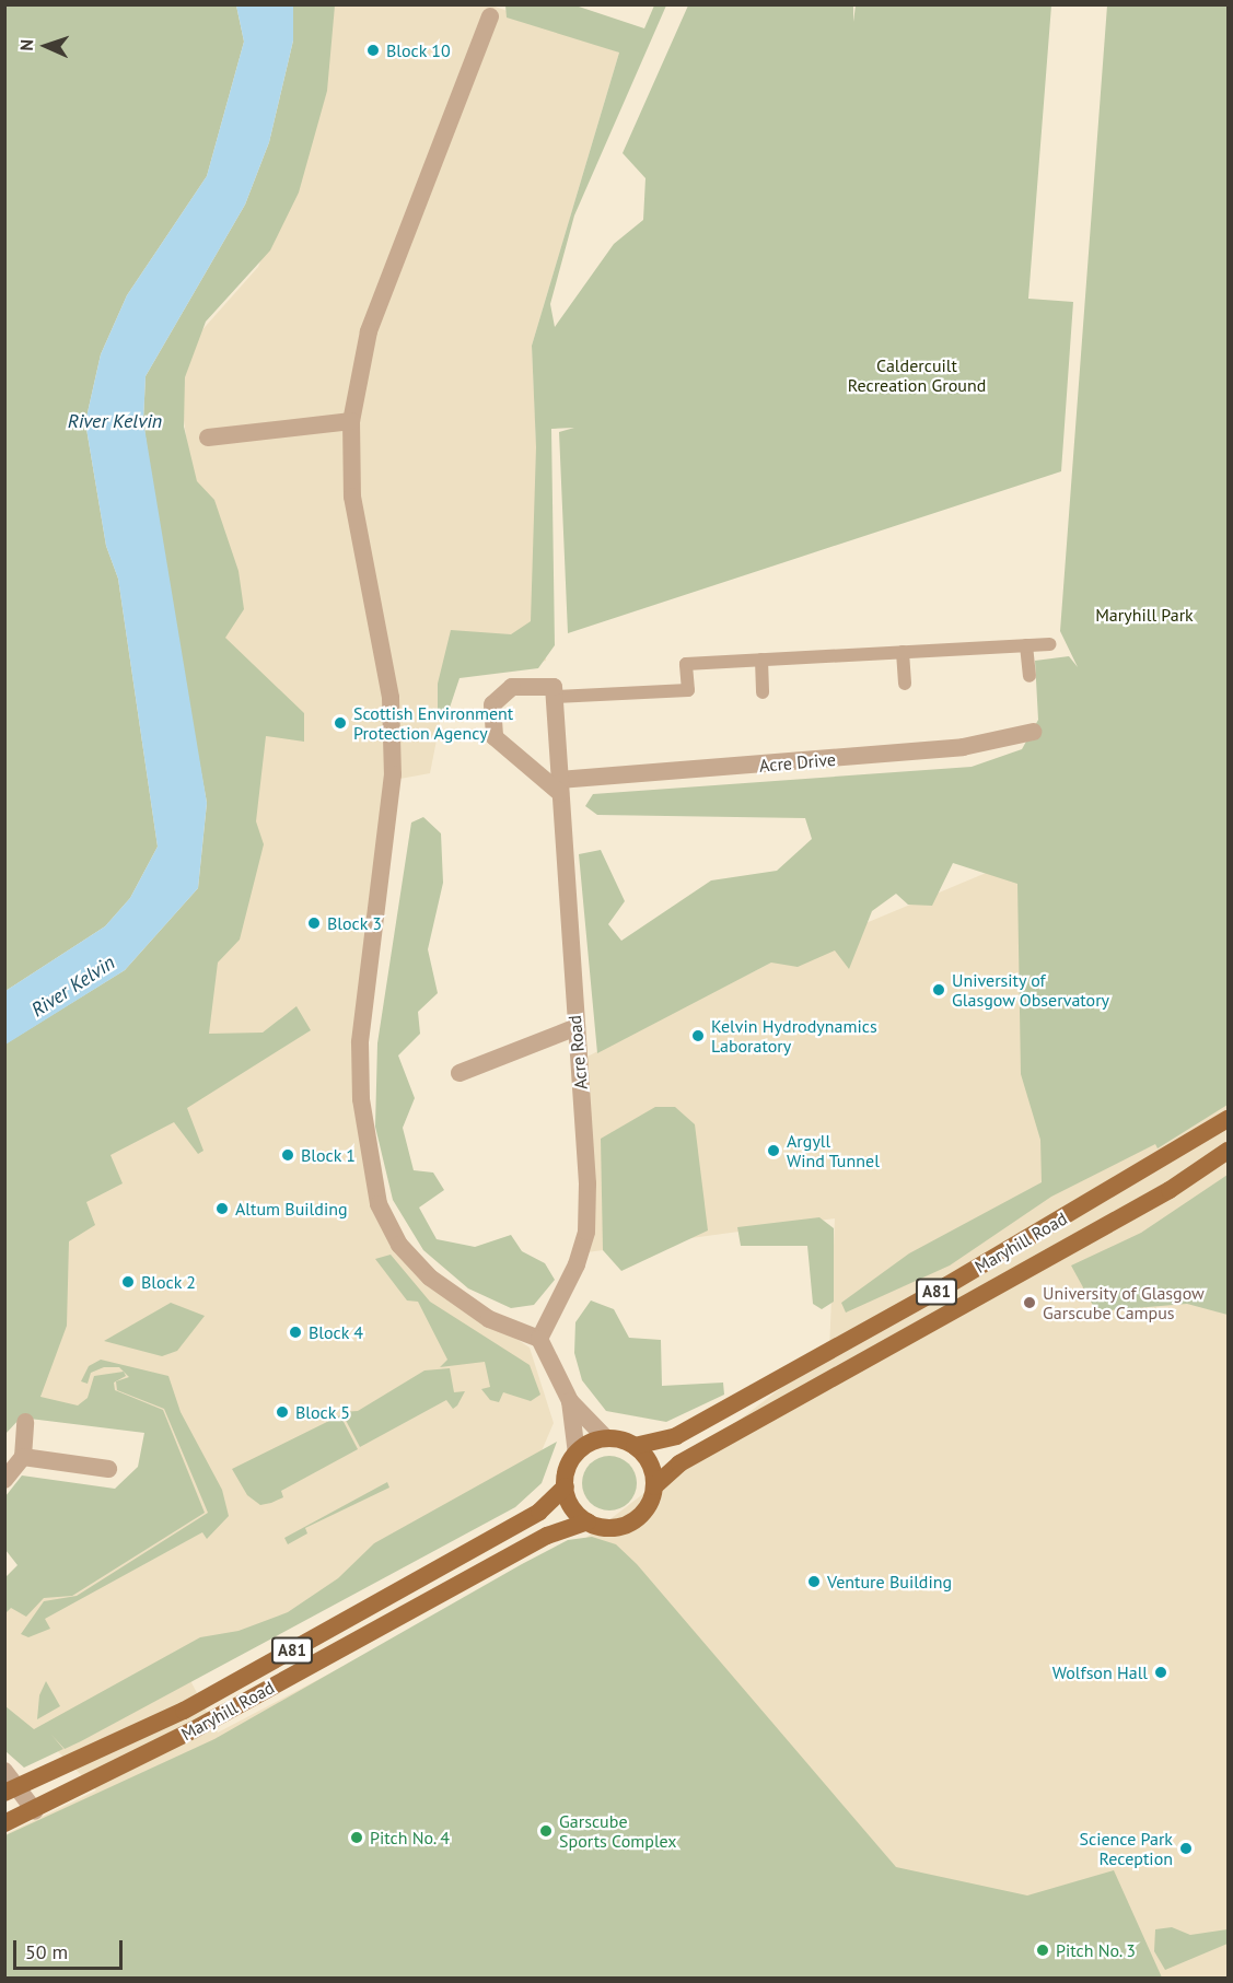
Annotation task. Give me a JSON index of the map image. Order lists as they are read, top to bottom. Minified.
{"streets":{"main road":["Maryhill Road","A81"],"street":["Acre Drive","Acre Road"]},"crossings":[["Acre Drive","Acre Road"],["Maryhill Road","A81"]],"water":["River Kelvin"],"parks":["Caldercuilt Recreation Ground","Maryhill Park"],"places":["Block 10","Scottish Environment Protection Agency","Block 3","University of Glasgow Observatory","Kelvin Hydrodynamics Laboratory","Argyll Wind Tunnel","Block 1","Altum Building","Block 2","University of Glasgow Garscube Campus","Block 4","Block 5","Venture Building","Wolfson Hall","Garscube Sports Complex","Pitch No. 4","Science Park Reception","Pitch No. 3"],"scale_bar":"50 m","north":"left"}
